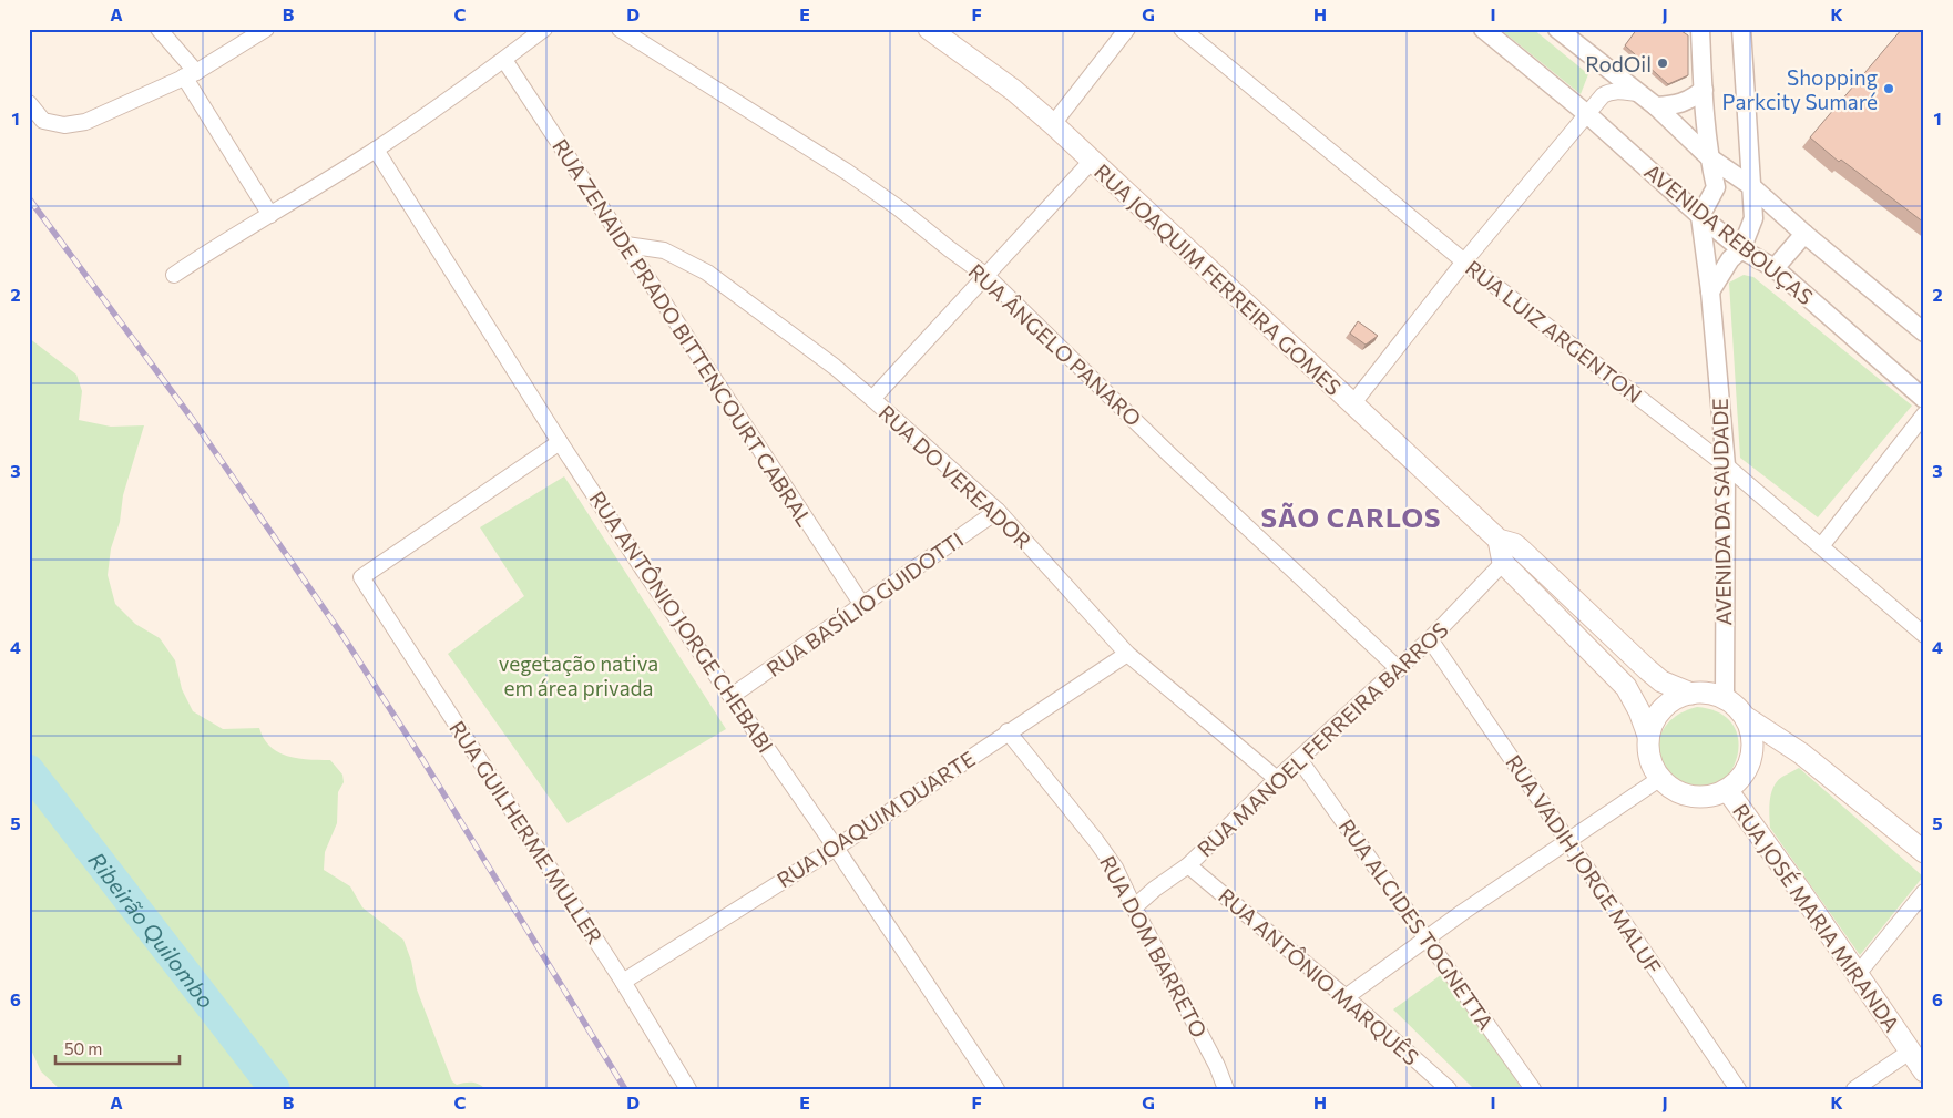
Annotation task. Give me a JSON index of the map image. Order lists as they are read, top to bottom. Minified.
{"streets":{"main road":["RUA JOAQUIM FERREIRA GOMES","RUA JOSÉ MARIA MIRANDA"],"street":["AVENIDA REBOUÇAS","RUA LUIZ ARGENTON","RUA ZENAIDE PRADO BITTENCOURT CABRAL","RUA ÂNGELO PANARO","RUA DO VEREADOR","AVENIDA DA SAUDADE","RUA BASÍLIO GUIDOTTI","RUA ANTÔNIO JORGE CHEBABI","RUA MANOEL FERREIRA BARROS","RUA JOAQUIM DUARTE","RUA GUILHERME MULLER","RUA VADIH JORGE MALUF","RUA ALCIDES TOGNETTA","RUA DOM BARRETO","RUA ANTÔNIO MARQUÊS"]},"crossings":[["AVENIDA REBOUÇAS","AVENIDA DA SAUDADE"],["RUA JOAQUIM FERREIRA GOMES","AVENIDA DA SAUDADE"],["RUA JOAQUIM FERREIRA GOMES","RUA JOSÉ MARIA MIRANDA"],["RUA LUIZ ARGENTON","AVENIDA DA SAUDADE"],["RUA ZENAIDE PRADO BITTENCOURT CABRAL","RUA DO VEREADOR"],["RUA ZENAIDE PRADO BITTENCOURT CABRAL","RUA BASÍLIO GUIDOTTI"],["RUA ÂNGELO PANARO","RUA MANOEL FERREIRA BARROS"],["RUA DO VEREADOR","RUA BASÍLIO GUIDOTTI"],["RUA DO VEREADOR","RUA MANOEL FERREIRA BARROS"],["RUA DO VEREADOR","RUA JOAQUIM DUARTE"],["AVENIDA DA SAUDADE","RUA JOSÉ MARIA MIRANDA"],["RUA BASÍLIO GUIDOTTI","RUA ANTÔNIO JORGE CHEBABI"],["RUA ANTÔNIO JORGE CHEBABI","RUA JOAQUIM DUARTE"],["RUA ANTÔNIO JORGE CHEBABI","RUA GUILHERME MULLER"],["RUA MANOEL FERREIRA BARROS","RUA VADIH JORGE MALUF"],["RUA MANOEL FERREIRA BARROS","RUA ALCIDES TOGNETTA"],["RUA MANOEL FERREIRA BARROS","RUA DOM BARRETO"],["RUA MANOEL FERREIRA BARROS","RUA ANTÔNIO MARQUÊS"],["RUA JOAQUIM DUARTE","RUA GUILHERME MULLER"],["RUA JOAQUIM DUARTE","RUA DOM BARRETO"]],"districts":["SÃO CARLOS"],"water":["Ribeirão Quilombo"],"parks":["vegetação nativa em área privada"],"places":["RodOil","Shopping Parkcity Sumaré"],"scale_bar":"50 m","grid":{"columns":["A","B","C","D","E","F","G","H","I","J","K"],"rows":["1","2","3","4","5","6"]}}
